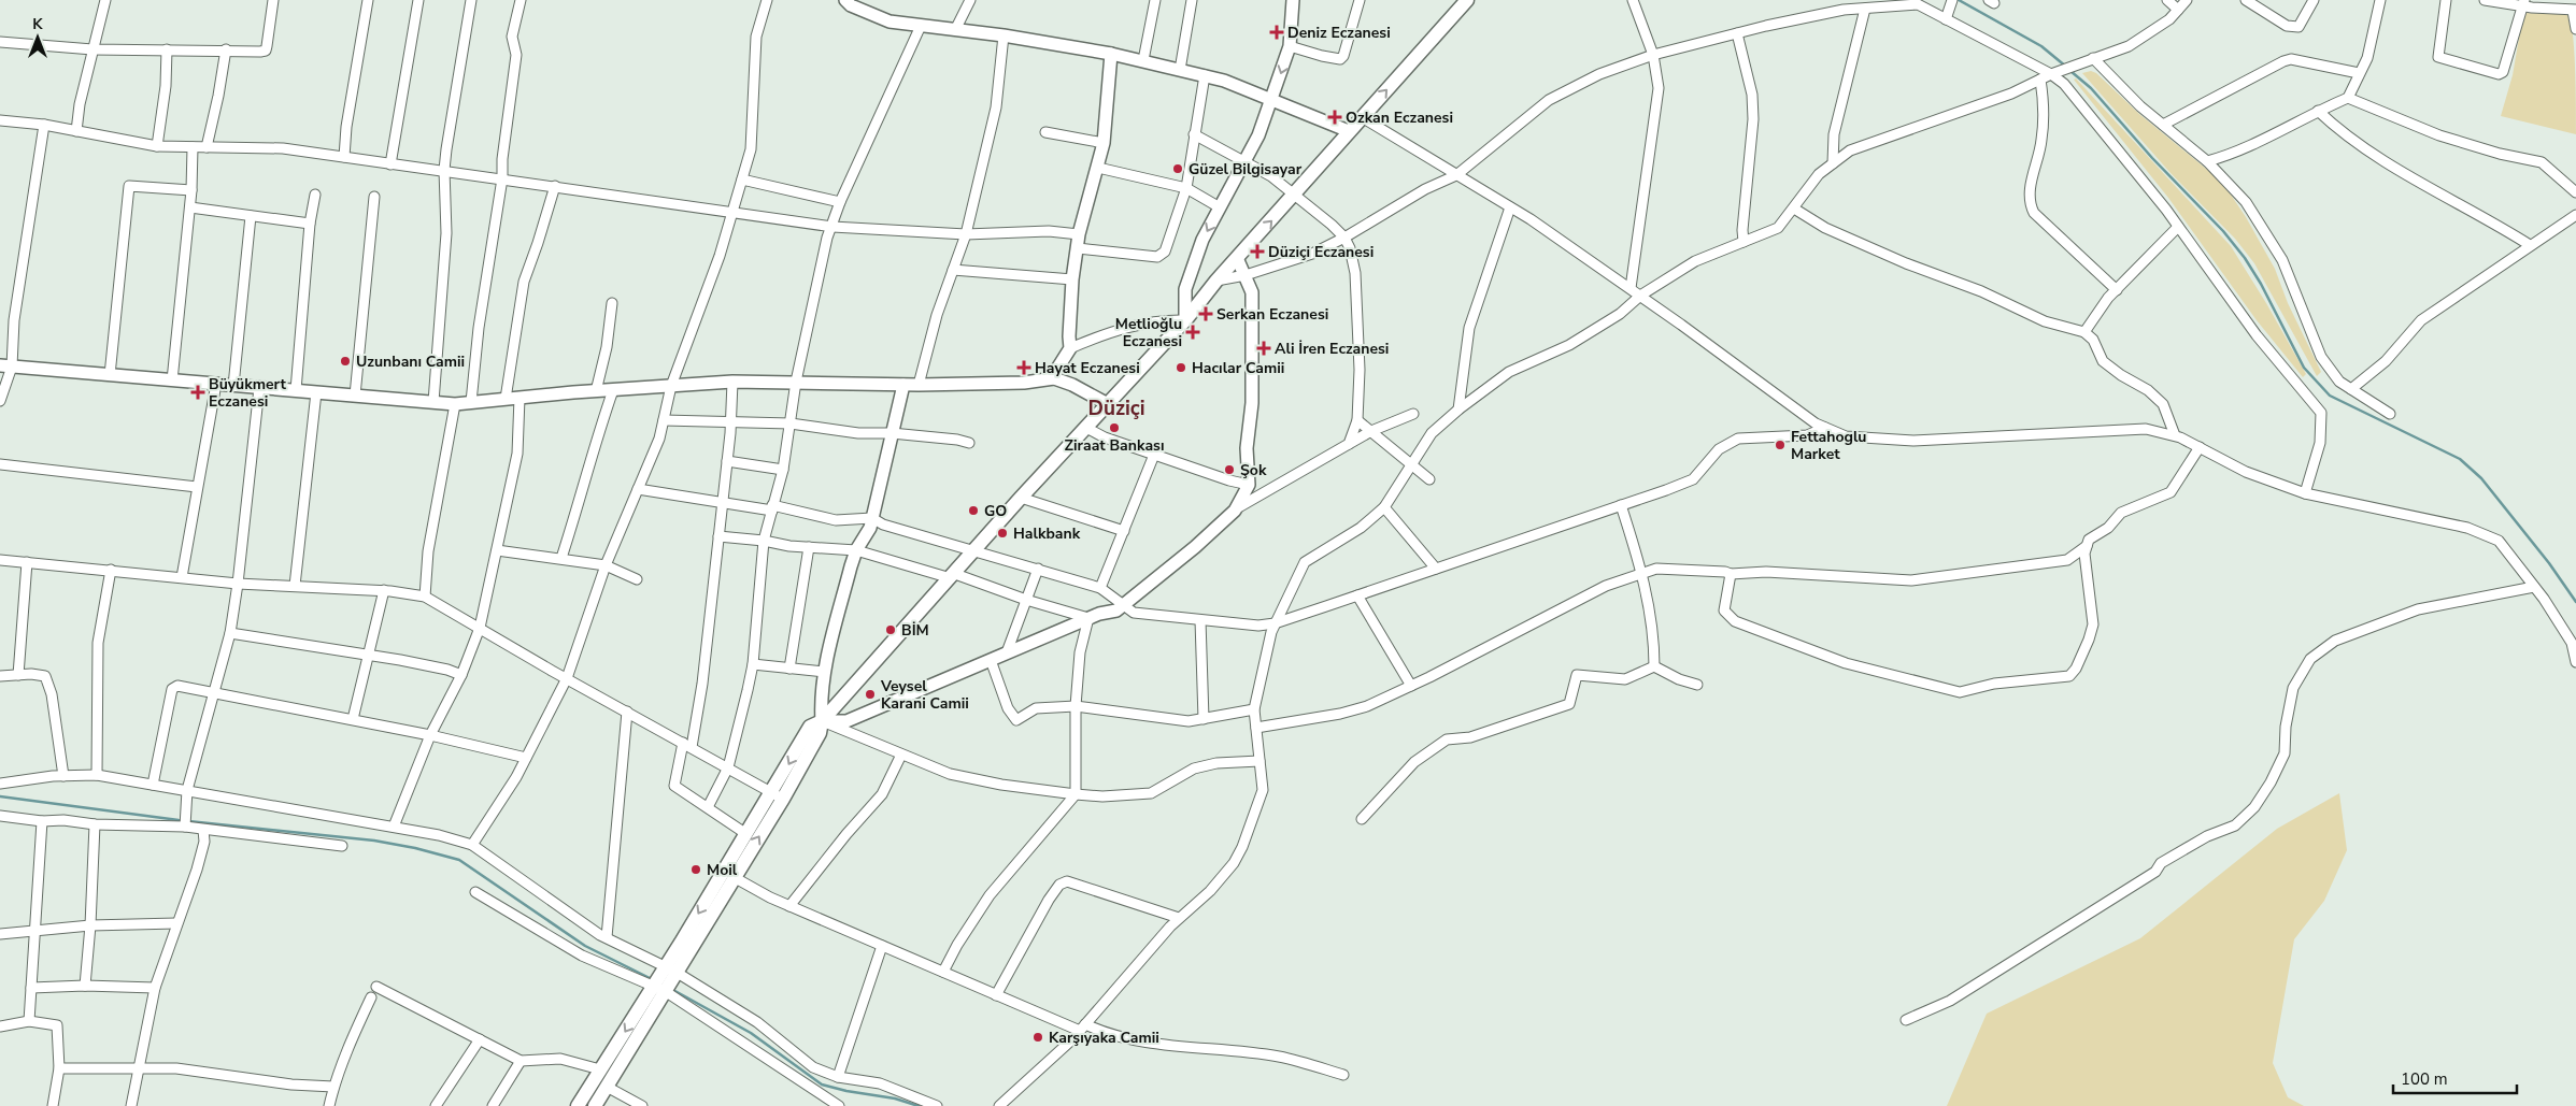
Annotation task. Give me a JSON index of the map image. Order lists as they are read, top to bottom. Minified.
{"districts":["Düziçi"],"places":{"health":["Deniz Eczanesi","Ozkan Eczanesi","Düziçi Eczanesi","Serkan Eczanesi","Metlioğlu Eczanesi","Ali İren Eczanesi","Hayat Eczanesi","Büyükmert Eczanesi"],"other":["Güzel Bilgisayar","Uzunbanı Camii","Hacılar Camii","Ziraat Bankası","Fettahoglu Market","Şok","GO","Halkbank","BİM","Veysel Karani Camii","Moil","Karşıyaka Camii"]},"scale_bar":"100 m","north":"top"}
